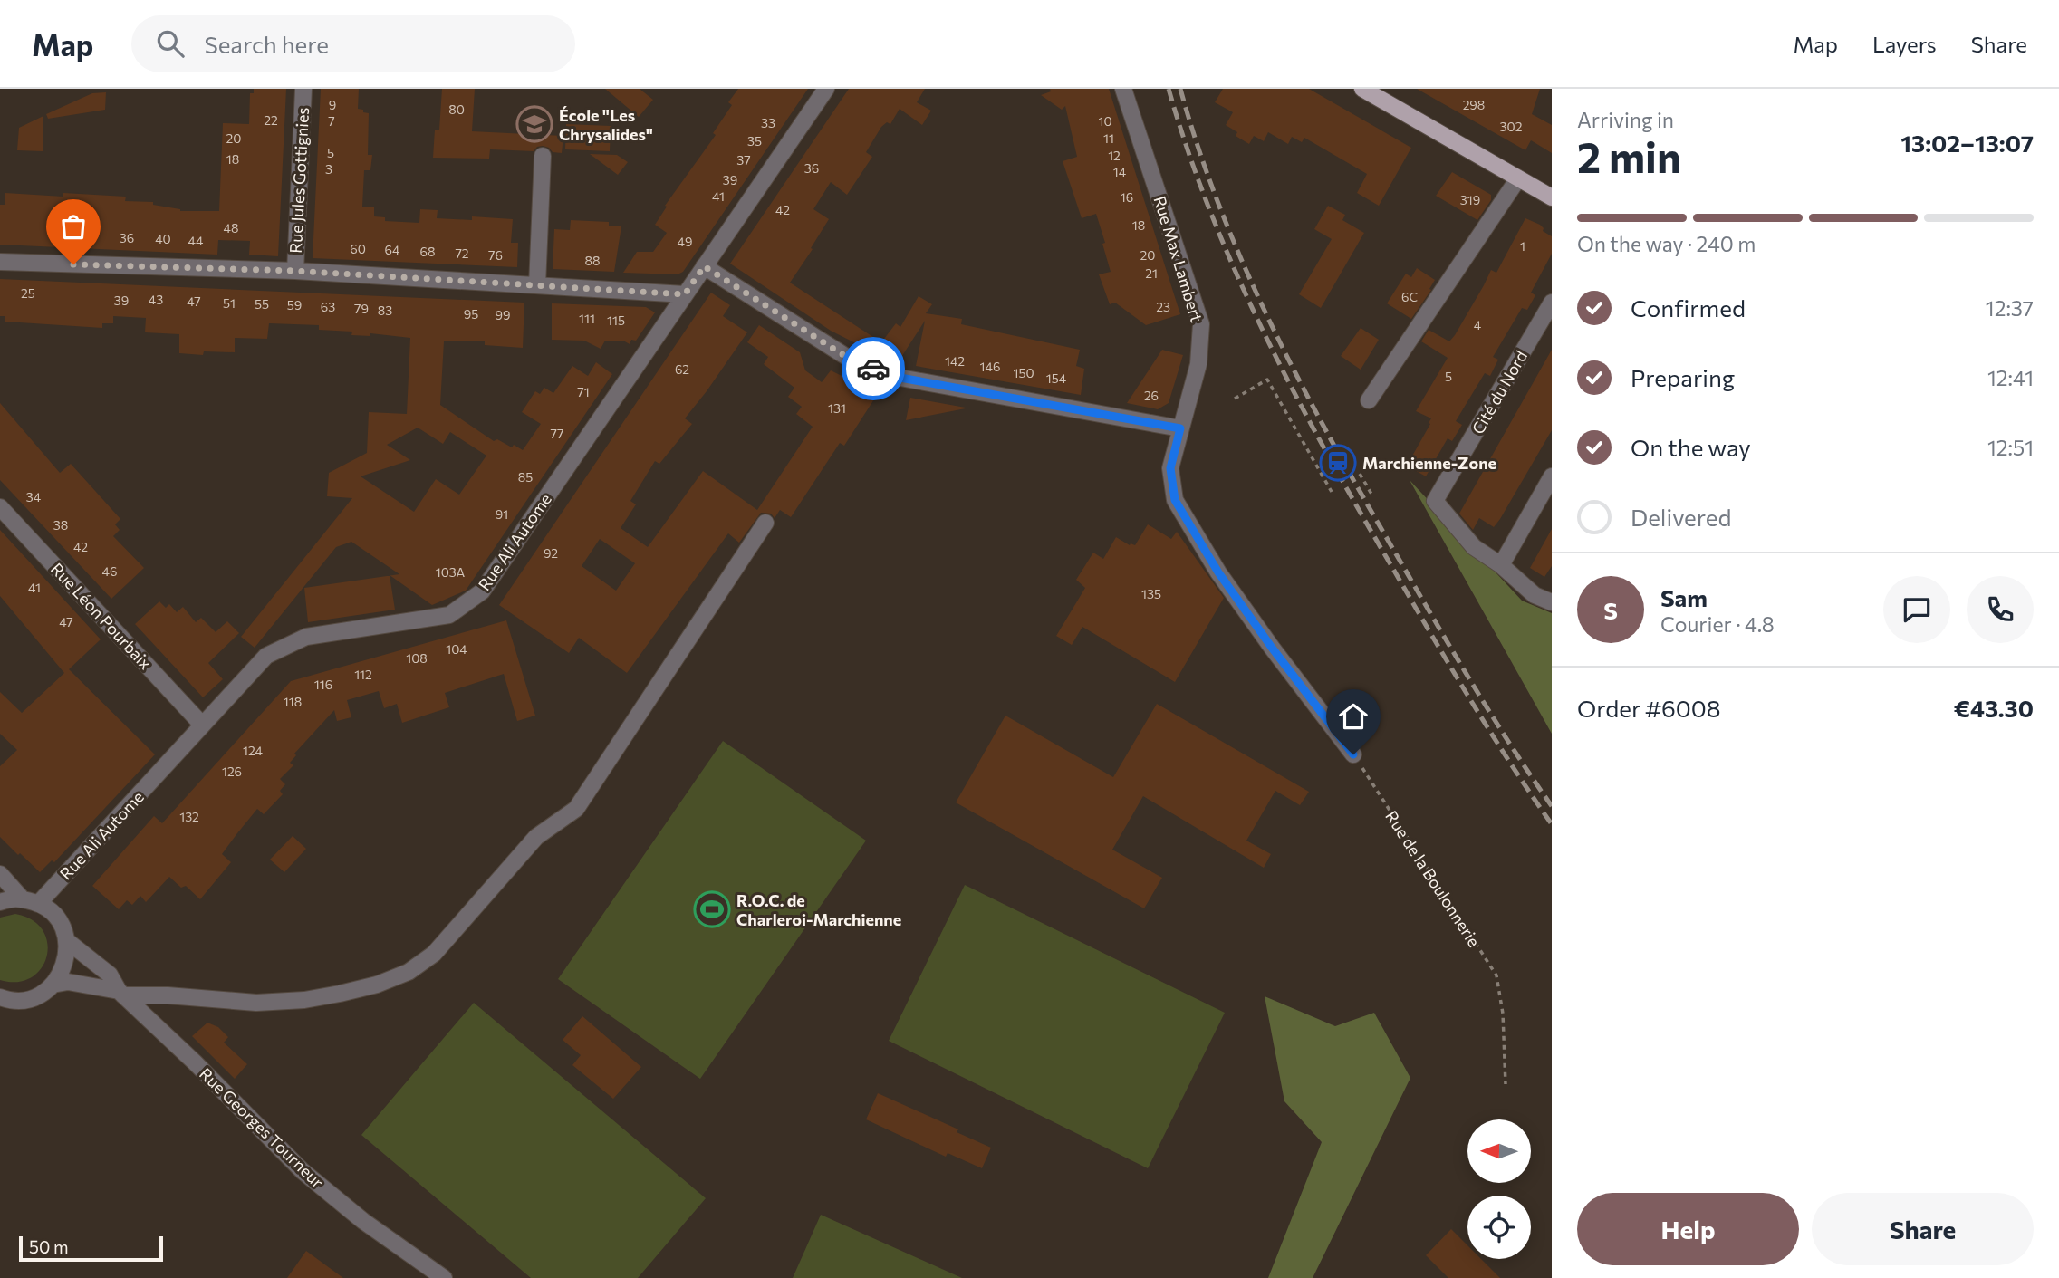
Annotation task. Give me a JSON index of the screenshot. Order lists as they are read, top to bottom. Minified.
{"streets":{"street":["Rue Jules Gottignies","Rue Max Lambert","Cité du Nord","Rue Ali Autome","Rue Léon Pourbaix","Rue Georges Tourneur"],"path":["Rue de la Boulonnerie"]},"crossings":[["Rue Max Lambert","Rue de la Boulonnerie"],["Rue Ali Autome","Rue Léon Pourbaix"]],"places":{"school or university":["École \"Les Chrysalides\""],"station":["Marchienne-Zone"],"sports":["R.O.C. de Charleroi-Marchienne"]},"house_numbers":["9","298","80","22","7","10","33","302","20","11","35","5","12","18","37","36","3","14","39","41","16","319","42","18","48","36","40","44","49","1","60","64","68","72","76","20","88","21","25","6C","43","39","47","51","55","59","63","23","79","83","95","99","111","115","4","142","146","62","150","5","154","71","26","131","77","85","34","91","38","42","92","46","103A","41","135","47","104","108","112","116","118","124","126","132"],"scale_bar":"50 m","north":"left","page":{"header":"Map","search":"Search here","nav":["Map","Layers","Share"],"heading":["2 min","Arriving in","13:02–13:07"],"panel":["Sam","Courier · 4.8","Order #6008","€43.30"],"bar":"On the way · 240 m","list":[["Confirmed","12:37"],["Preparing","12:41"],["On the way","12:51"],"Delivered"],"round":"S","buttons":["Help","Share"],"scale":"50 m"}}
